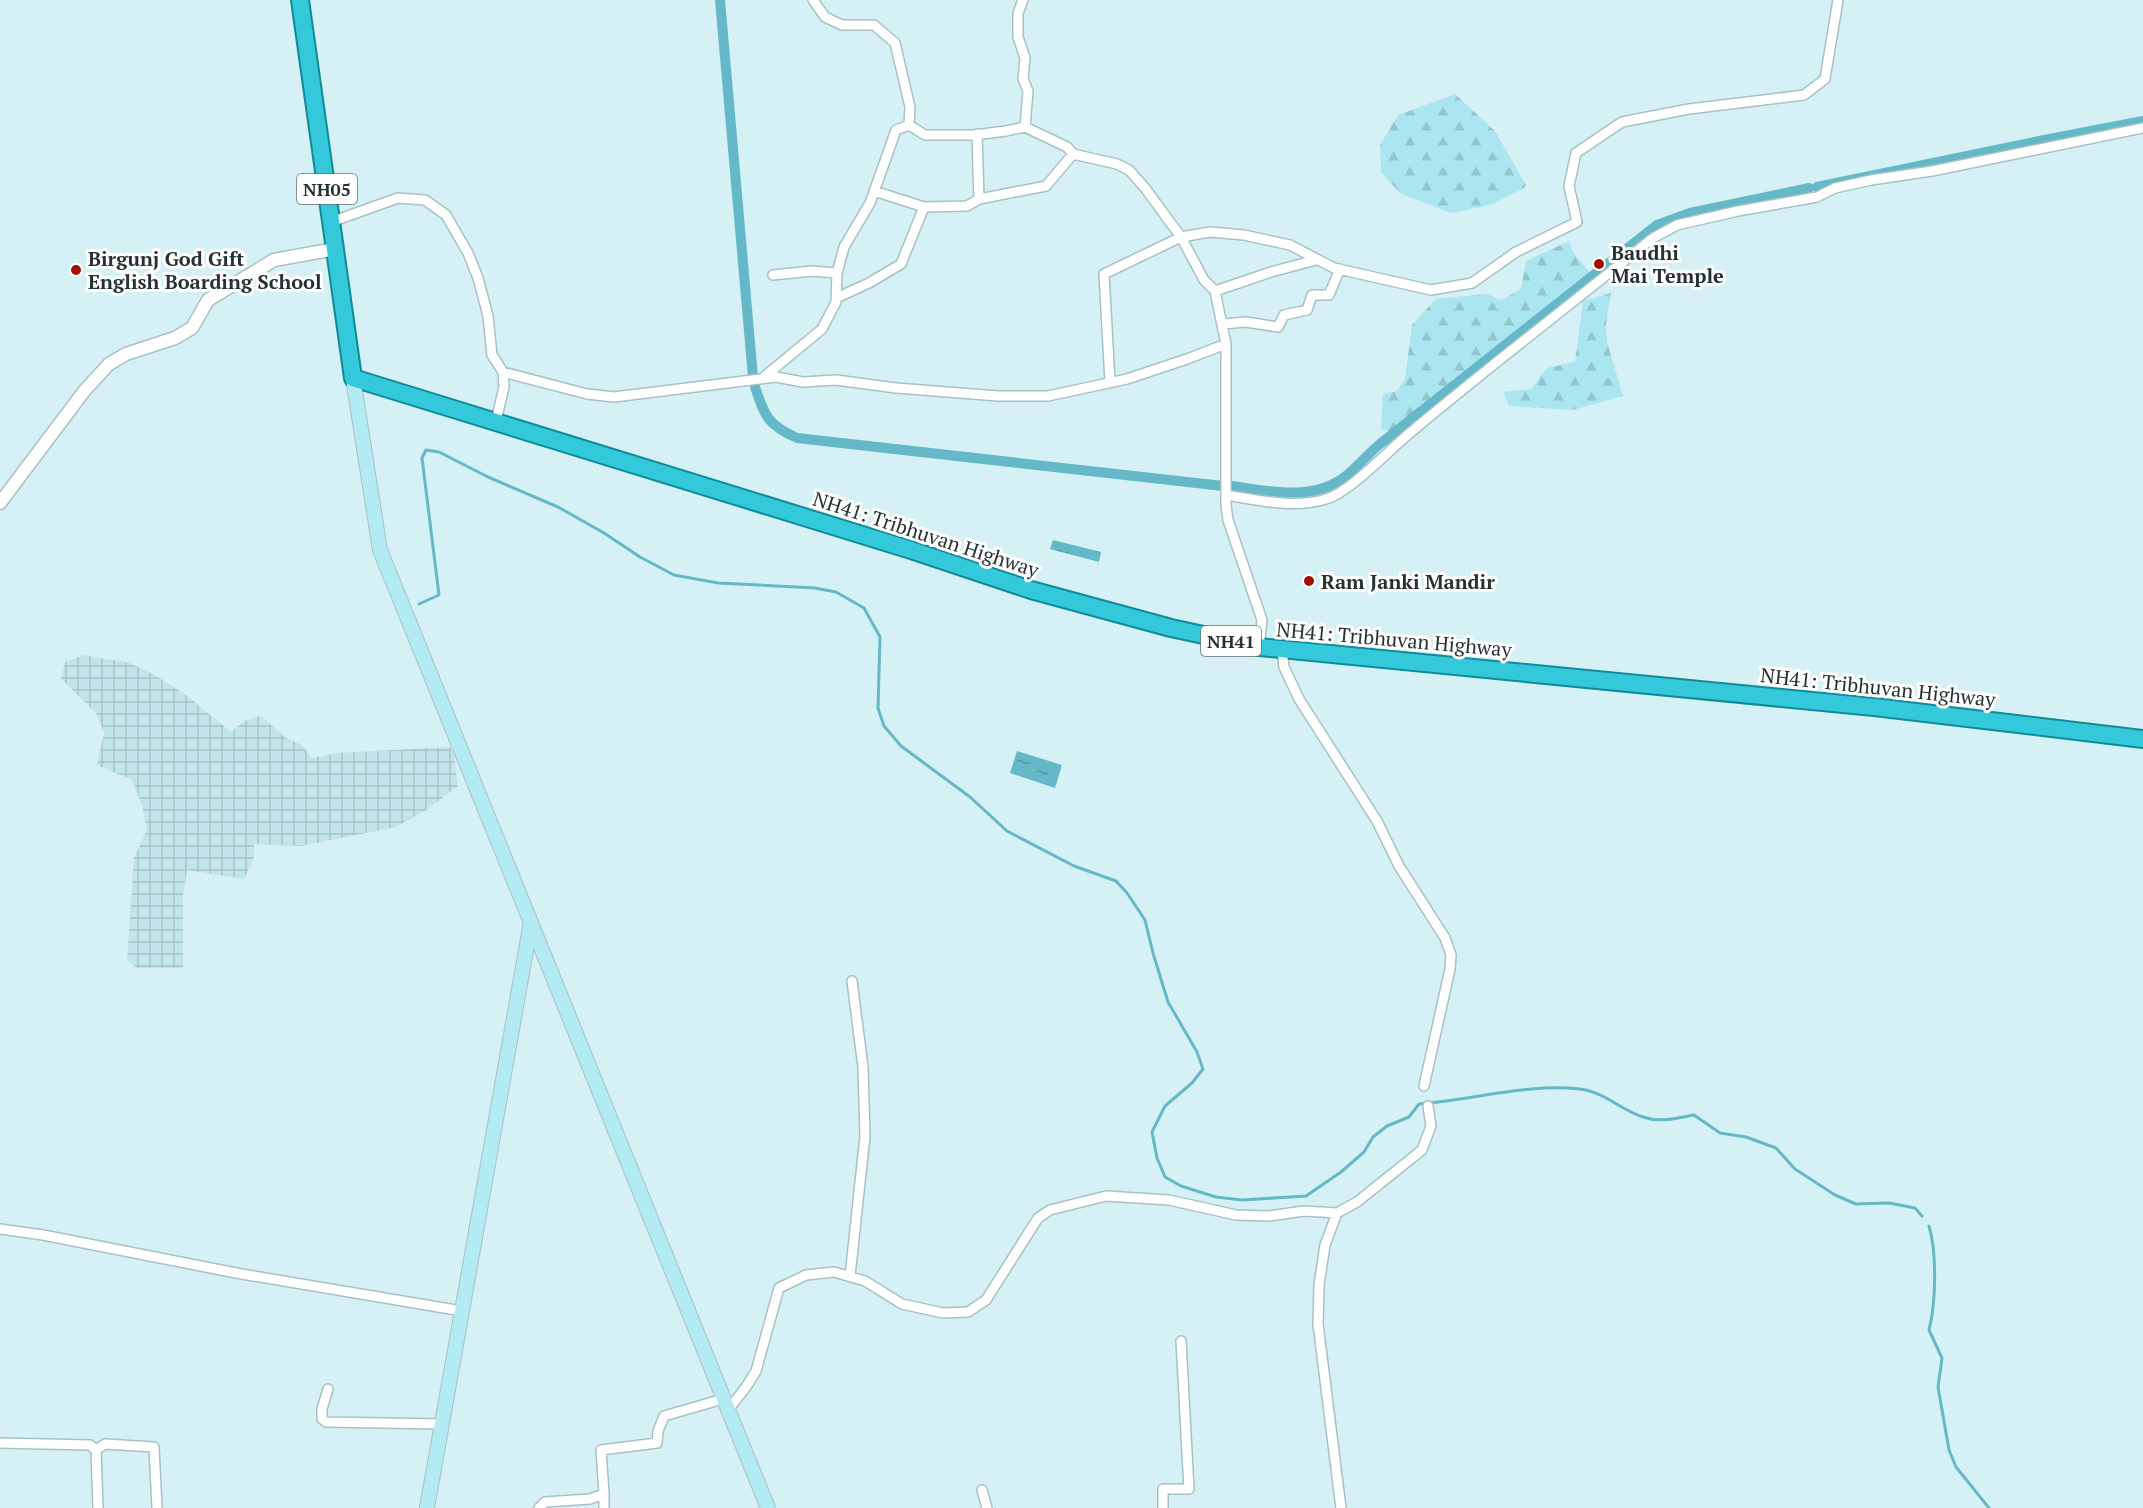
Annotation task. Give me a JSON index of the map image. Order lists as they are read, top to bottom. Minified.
{"streets":{"highway":["NH05","NH41: Tribhuvan Highway","NH41"]},"crossings":[["NH05","NH41: Tribhuvan Highway"]],"places":["Baudhi Mai Temple","Birgunj God Gift English Boarding School","Ram Janki Mandir"]}
